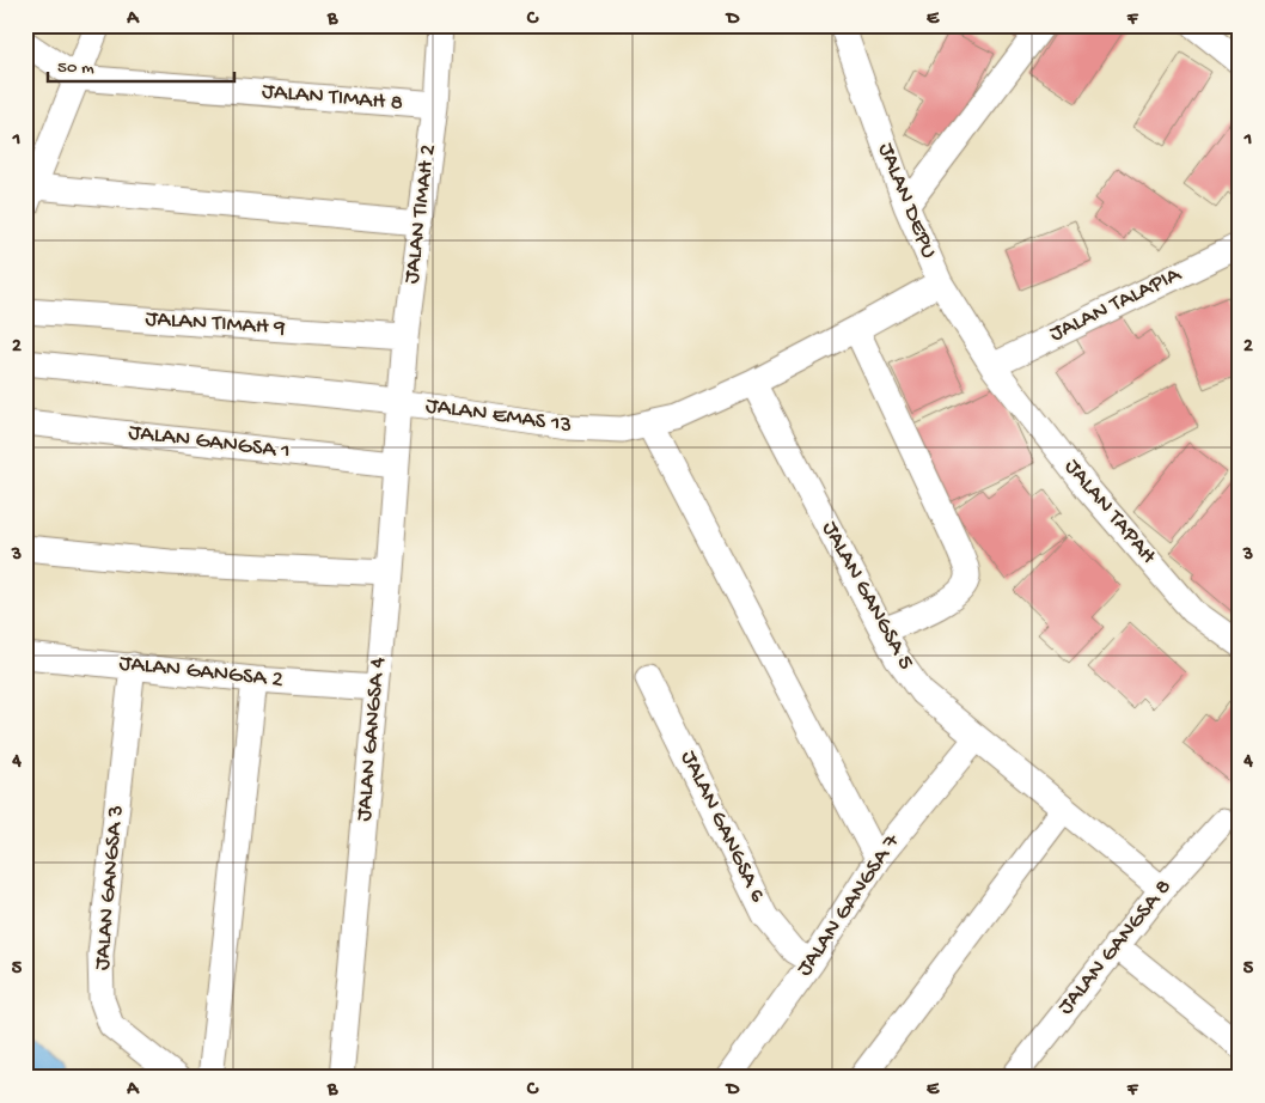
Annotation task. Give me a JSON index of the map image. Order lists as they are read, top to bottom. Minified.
{"streets":{"street":["JALAN TIMAH 8","JALAN DEPU","JALAN TIMAH 2","JALAN TALAPIA","JALAN TIMAH 9","JALAN EMAS 13","JALAN GANGSA 1","JALAN TAPAH","JALAN GANGSA 5","JALAN GANGSA 2","JALAN GANGSA 4","JALAN GANGSA 6","JALAN GANGSA 3","JALAN GANGSA 7","JALAN GANGSA 8"]},"crossings":[["JALAN TIMAH 8","JALAN TIMAH 2"],["JALAN DEPU","JALAN TALAPIA"],["JALAN DEPU","JALAN EMAS 13"],["JALAN DEPU","JALAN TAPAH"],["JALAN TIMAH 2","JALAN TIMAH 9"],["JALAN TIMAH 2","JALAN EMAS 13"],["JALAN TIMAH 2","JALAN GANGSA 4"],["JALAN TALAPIA","JALAN TAPAH"],["JALAN EMAS 13","JALAN GANGSA 5"],["JALAN EMAS 13","JALAN GANGSA 4"],["JALAN GANGSA 1","JALAN GANGSA 4"],["JALAN GANGSA 5","JALAN GANGSA 7"],["JALAN GANGSA 5","JALAN GANGSA 8"],["JALAN GANGSA 2","JALAN GANGSA 4"],["JALAN GANGSA 2","JALAN GANGSA 3"],["JALAN GANGSA 6","JALAN GANGSA 7"]],"scale_bar":"50 m","grid":{"columns":["A","B","C","D","E","F"],"rows":["1","2","3","4","5"]}}
